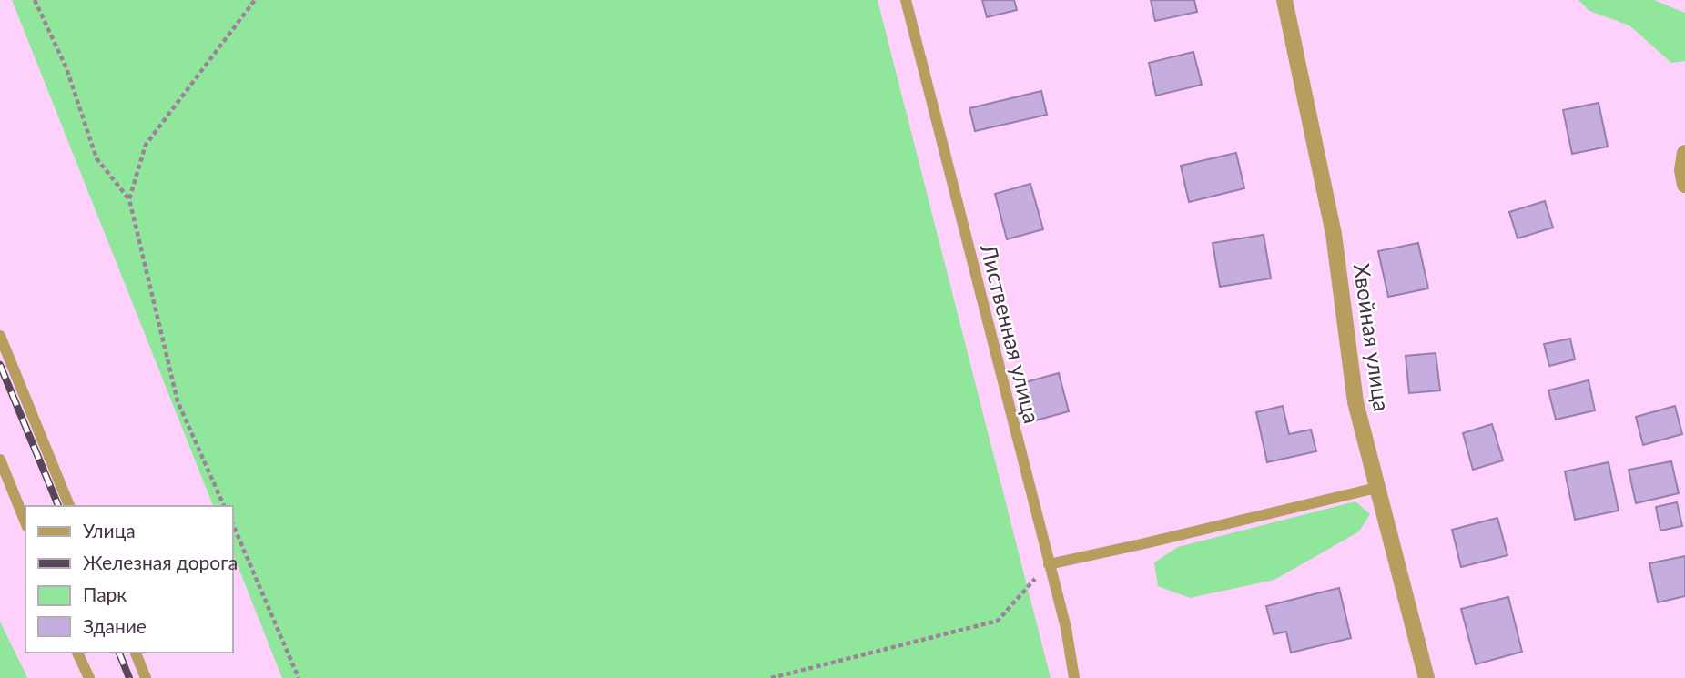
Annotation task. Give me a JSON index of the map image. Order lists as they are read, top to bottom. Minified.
{"streets":{"street":["Хвойная улица"],"lane":["Лиственная улица"]},"legend":["Улица","Железная дорога","Парк","Здание"]}
